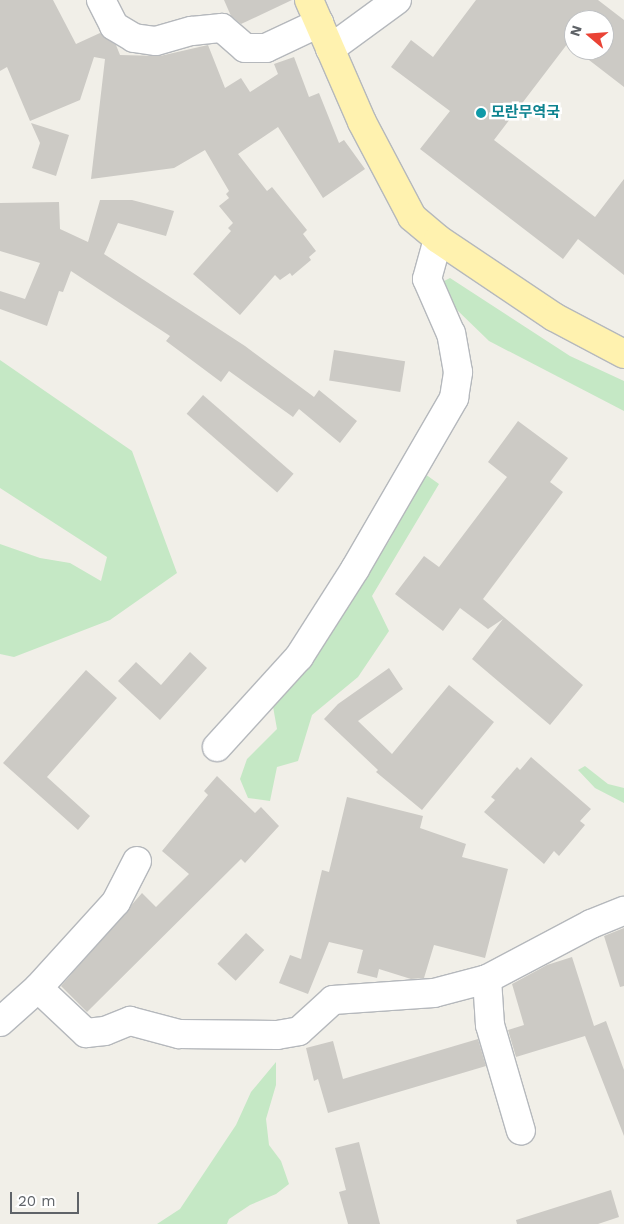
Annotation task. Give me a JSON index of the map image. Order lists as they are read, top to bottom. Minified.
{"places":["모란무역국"],"scale_bar":"20 m","north":"left"}
